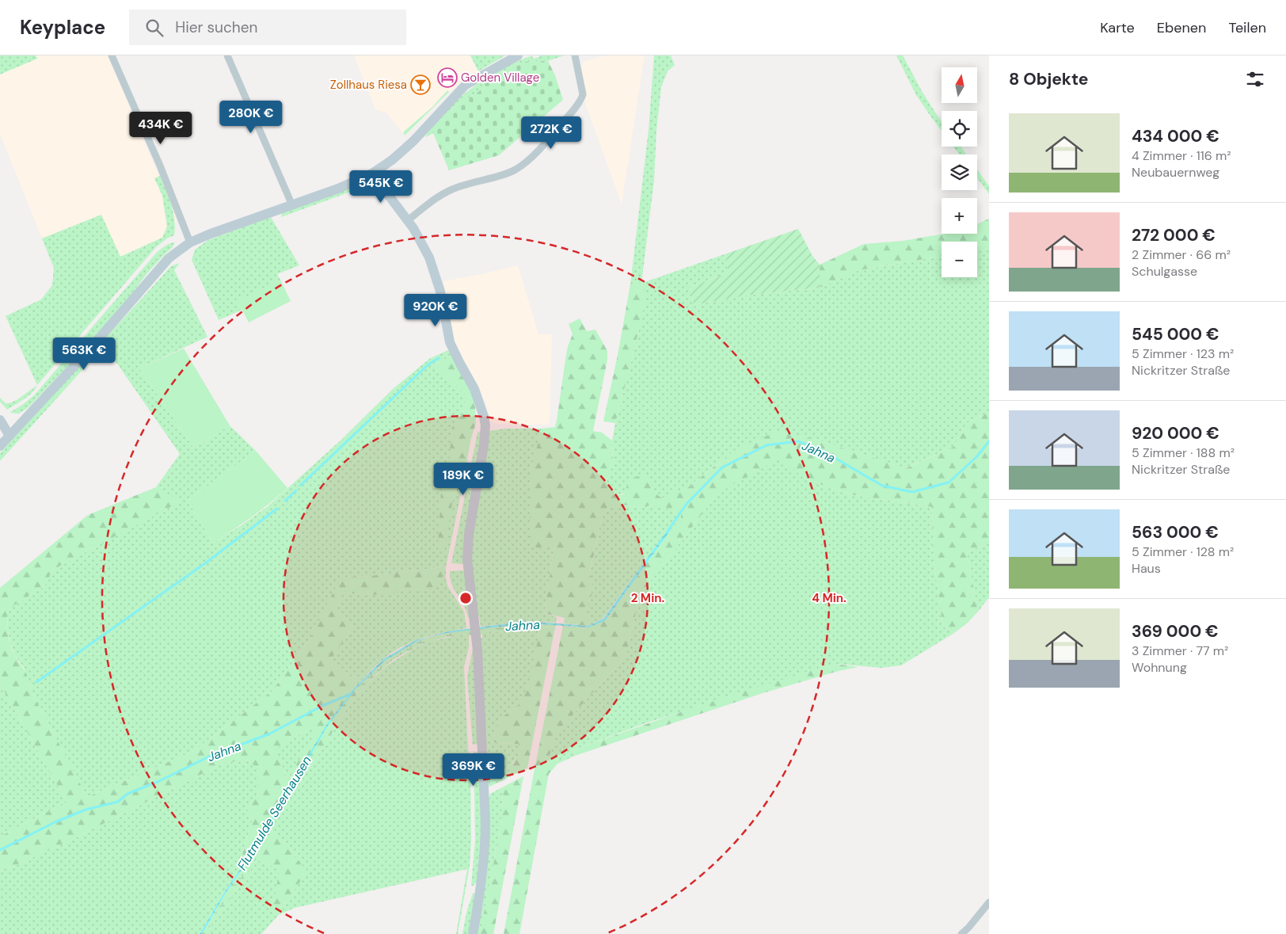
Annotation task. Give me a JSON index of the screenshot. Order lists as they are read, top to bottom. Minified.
{"water":["Jahna","Flutmulde Seerhausen"],"places":{"hotel":["Golden Village"],"bar":["Zollhaus Riesa"]},"north":"top","page":{"header":"Keyplace","search":"Hier suchen","nav":["Karte","Ebenen","Teilen"],"heading":"8 Objekte","map_buttons":["+","−"],"price":["280K €","434K €","272K €","545K €","920K €","563K €","189K €","369K €"],"list":[{"name":"434 000 €","note":"4 Zimmer · 116 m² · Neubauernweg"},{"name":"272 000 €","note":"2 Zimmer · 66 m² · Schulgasse"},{"name":"545 000 €","note":"5 Zimmer · 123 m² · Nickritzer Straße"},{"name":"920 000 €","note":"5 Zimmer · 188 m² · Nickritzer Straße"},{"name":"563 000 €","note":"5 Zimmer · 128 m² · Haus"},{"name":"369 000 €","note":"3 Zimmer · 77 m² · Wohnung"}]},"rings":["2 Min.","4 Min."]}
